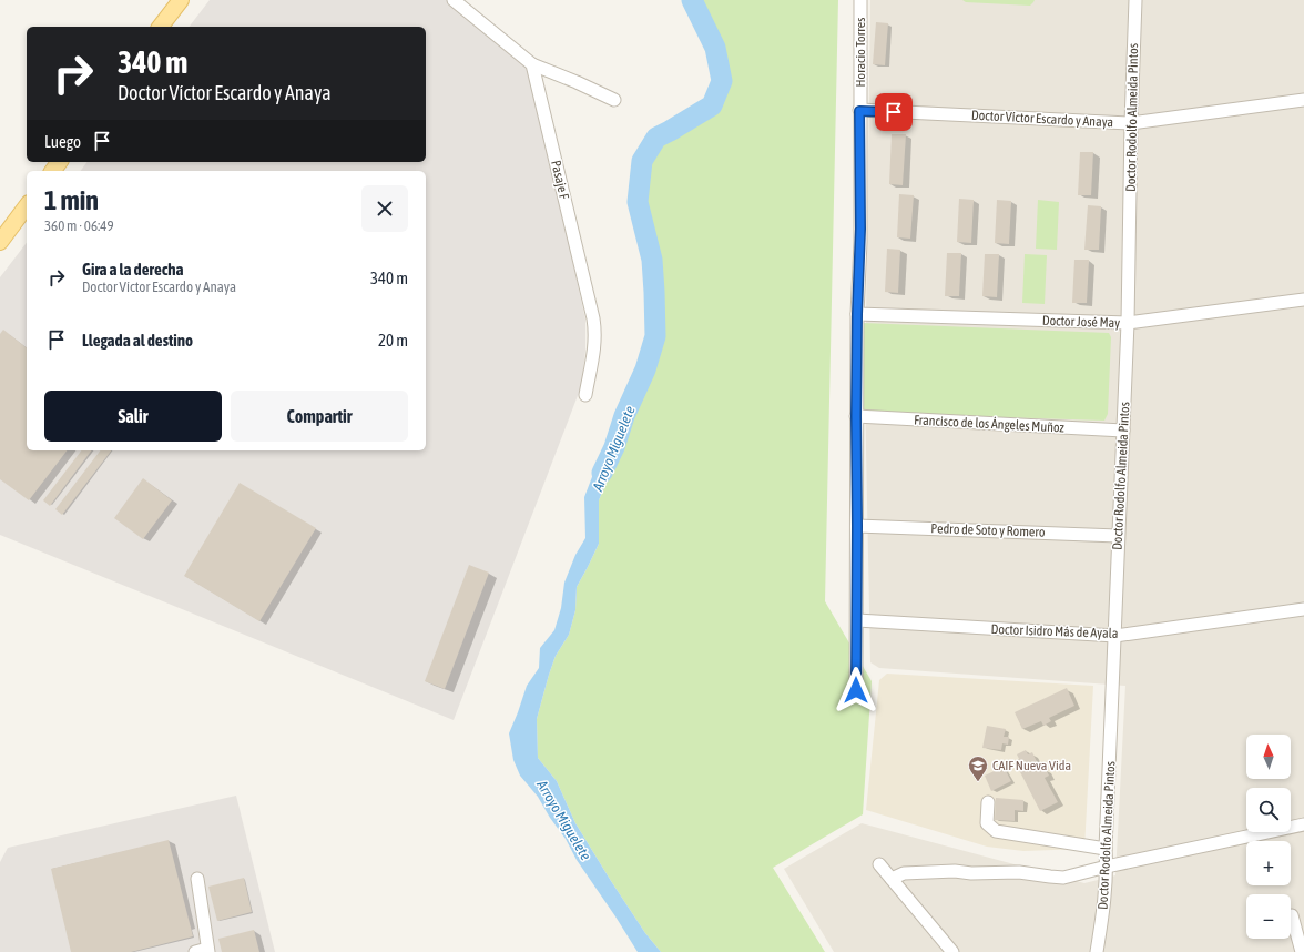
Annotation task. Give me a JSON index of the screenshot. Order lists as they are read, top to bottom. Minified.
{"streets":{"street":["Horacio Torres","Doctor Rodolfo Almeida Pintos","Doctor Víctor Escardo y Anaya","Pasaje F","Doctor José May","Francisco de los Ángeles Muñoz","Pedro de Soto y Romero","Doctor Isidro Más de Ayala"]},"crossings":[["Horacio Torres","Doctor Víctor Escardo y Anaya"],["Horacio Torres","Doctor José May"],["Horacio Torres","Francisco de los Ángeles Muñoz"],["Horacio Torres","Pedro de Soto y Romero"],["Horacio Torres","Doctor Isidro Más de Ayala"],["Doctor Rodolfo Almeida Pintos","Doctor Víctor Escardo y Anaya"],["Doctor Rodolfo Almeida Pintos","Doctor José May"],["Doctor Rodolfo Almeida Pintos","Francisco de los Ángeles Muñoz"],["Doctor Rodolfo Almeida Pintos","Pedro de Soto y Romero"],["Doctor Rodolfo Almeida Pintos","Doctor Isidro Más de Ayala"]],"water":["Arroyo Miguelete"],"places":{"school or university":["CAIF Nueva Vida"]},"north":"top","page":{"turn":["340 m","Doctor Víctor Escardo y Anaya"],"then":"Luego","heading":["1 min","360 m · 06:49"],"list":[{"name":"Gira a la derecha","note":"Doctor Víctor Escardo y Anaya","value":"340 m"},{"name":"Llegada al destino","value":"20 m"}],"buttons":["Salir","Compartir"],"map_buttons":["+","−"]}}
